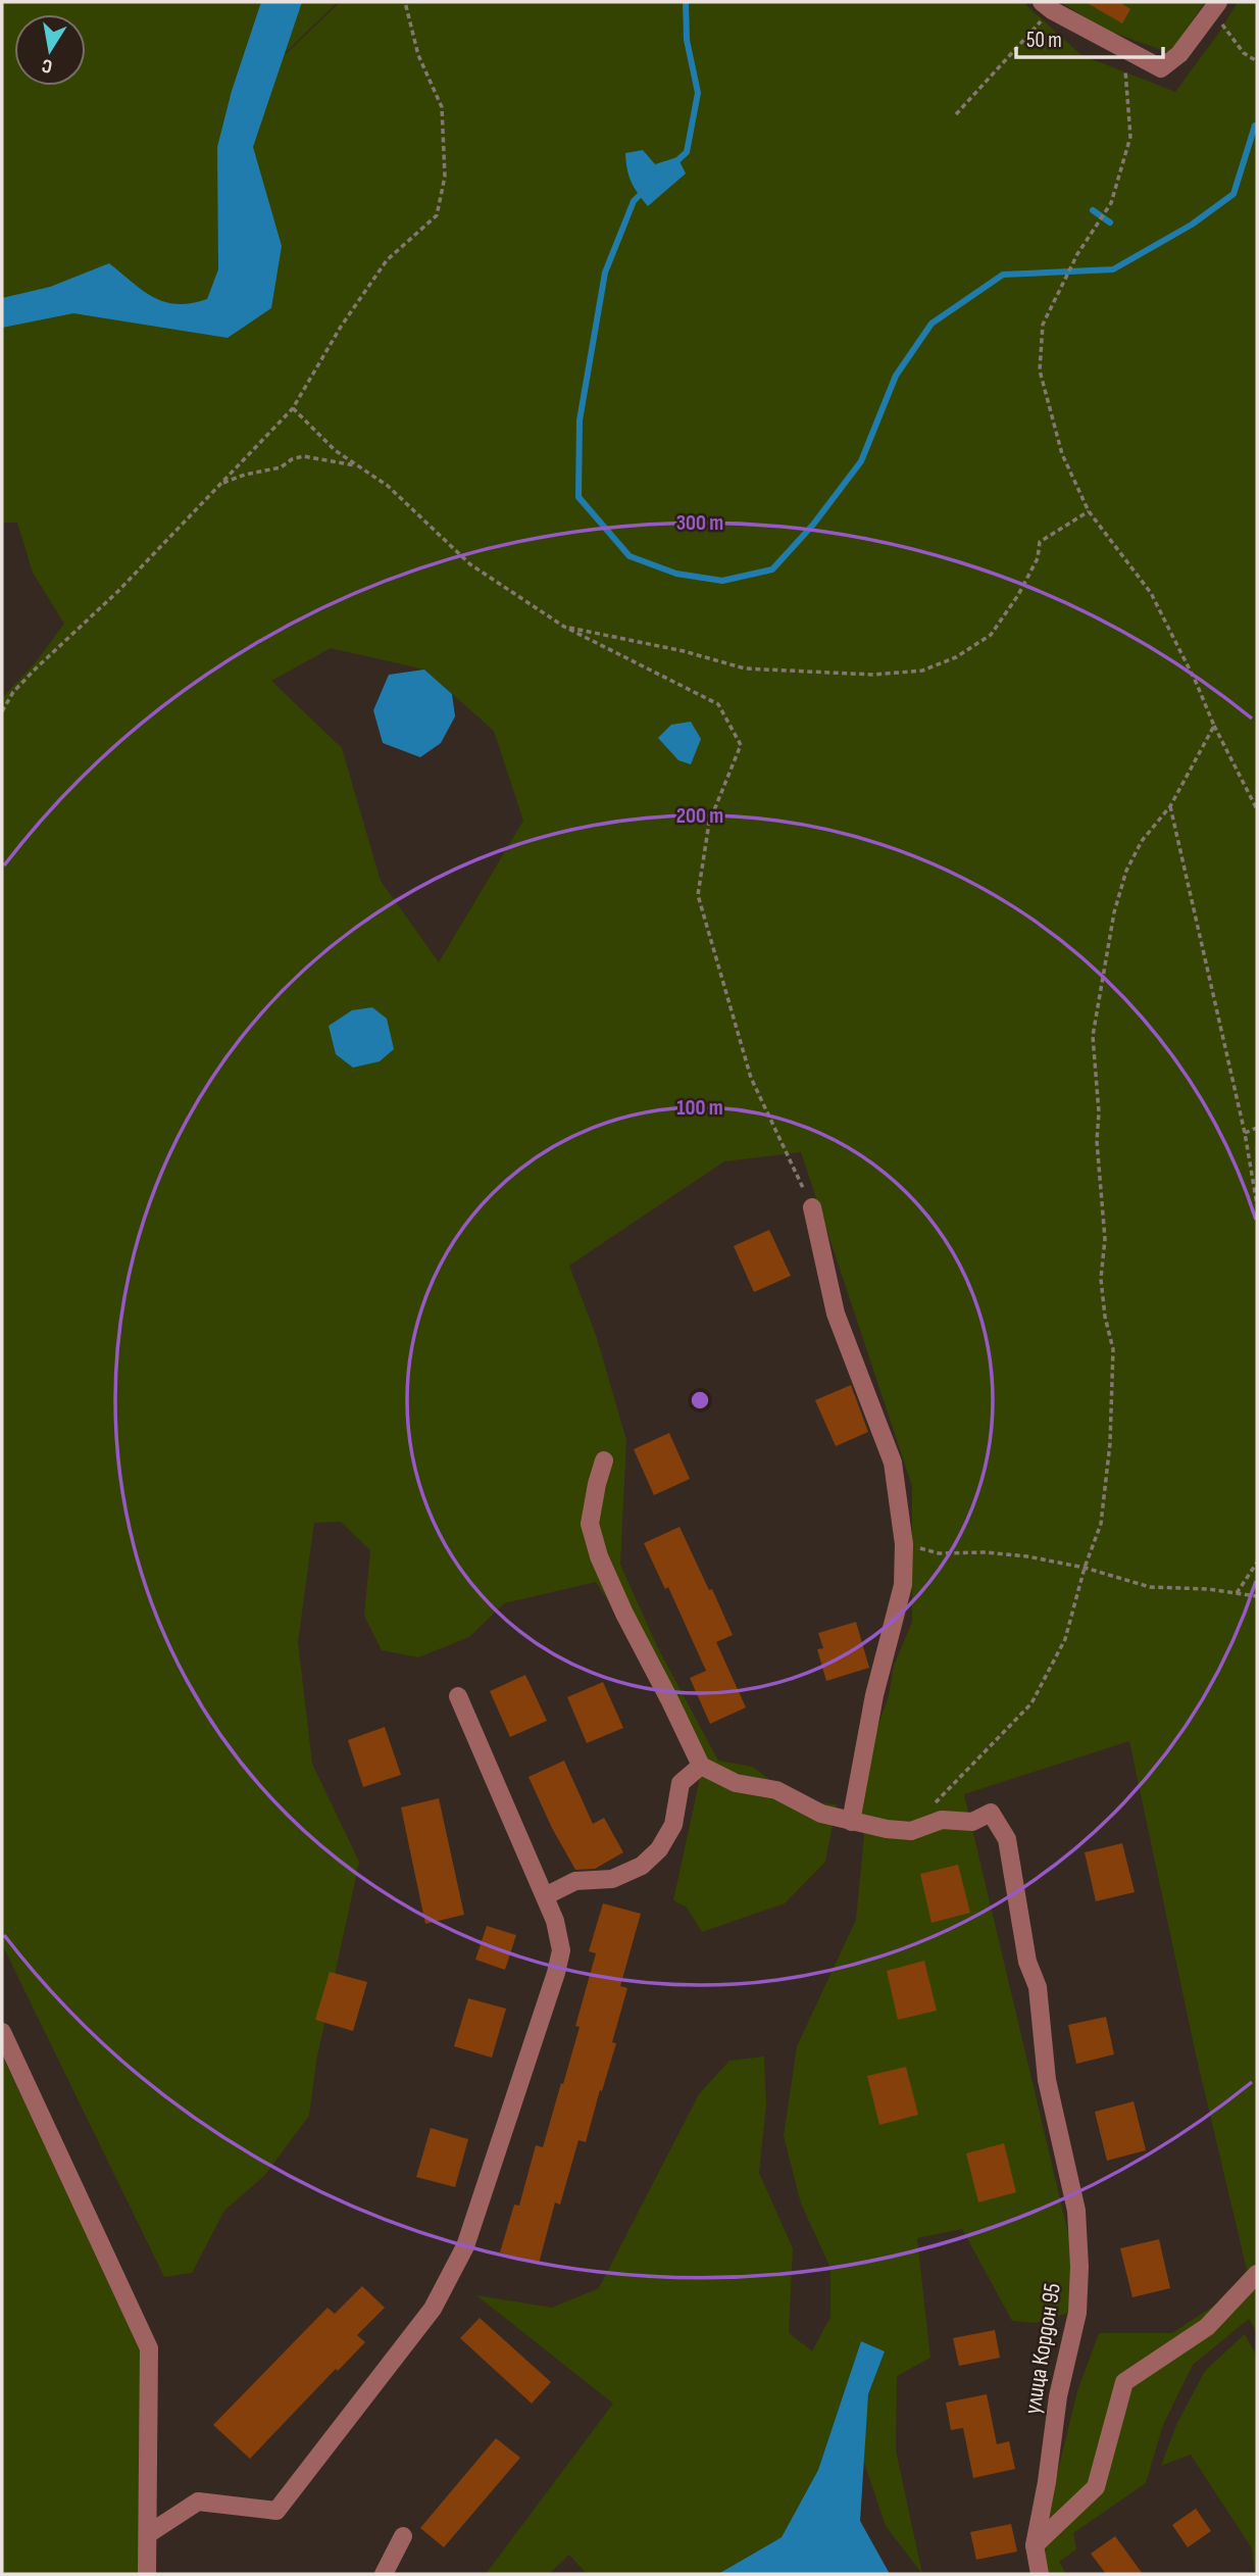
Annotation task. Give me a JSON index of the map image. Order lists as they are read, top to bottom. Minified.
{"streets":{"street":["улица Кордон 95"]},"scale_bar":"50 m","north":"bottom","rings":["300 m","200 m","100 m"]}
